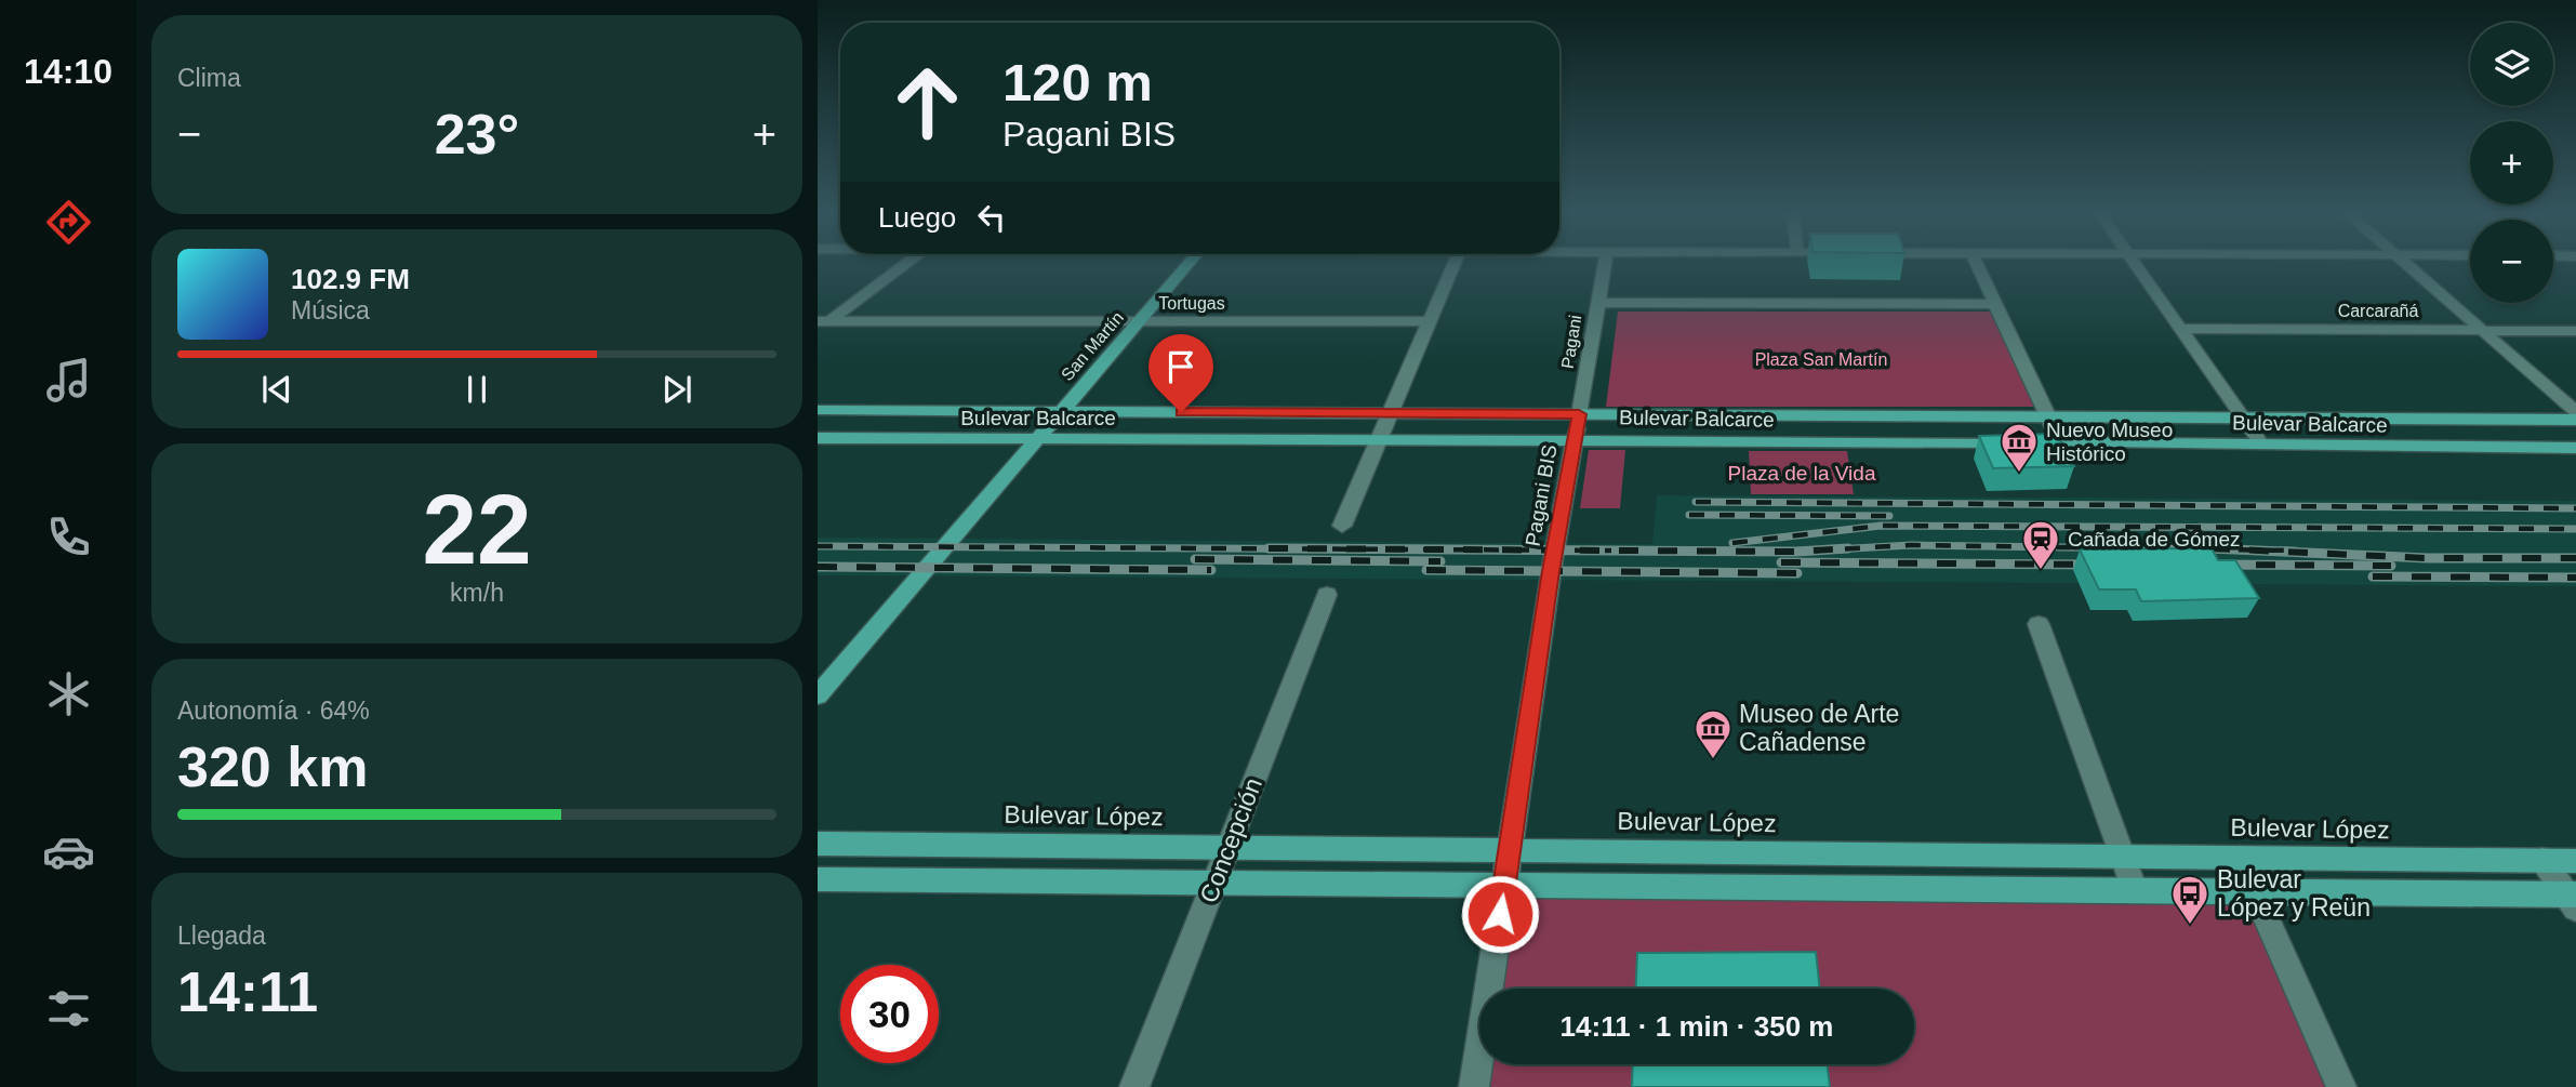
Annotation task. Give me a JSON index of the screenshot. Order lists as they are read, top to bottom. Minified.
{"streets":{"main road":["Pagani","San Martín","Bulevar Balcarce","Pagani BIS","Bulevar López"],"street":["Tortugas","Carcarañá","Concepción"]},"crossings":[["Tortugas","San Martín"],["Pagani","Bulevar Balcarce"],["Pagani","Pagani BIS"],["San Martín","Bulevar Balcarce"],["Bulevar Balcarce","Pagani BIS"],["Pagani BIS","Bulevar López"],["Bulevar López","Concepción"]],"parks":["Plaza San Martín","Plaza de la Vida"],"places":{"museum":["Nuevo Museo Histórico","Museo de Arte Cañadense"],"station":["Cañada de Gómez"],"bus stop":["Bulevar López y Reün"]},"page":{"tabs":"14:10","tile":["Clima",["22","km/h"],["Autonomía · 64%","320 km"],["Llegada","14:11"]],"map_buttons":["+","−"],"turn":["120 m","Pagani BIS"],"heat":["−","23°","+"],"then":"Luego","song":["102.9 FM","Música"],"limit":"30","trip":"14:11 · 1 min · 350 m"}}
